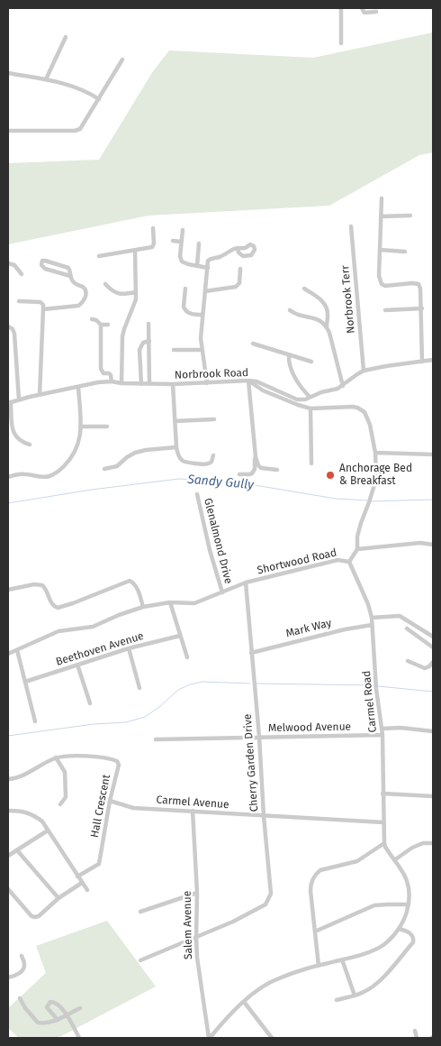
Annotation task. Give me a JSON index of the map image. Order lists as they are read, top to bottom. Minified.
{"streets":{"street":["Norbrook Terr","Norbrook Road","Glenalmond Drive","Shortwood Road","Mark Way","Beethoven Avenue","Carmel Road","Melwood Avenue","Cherry Garden Drive","Carmel Avenue","Hall Crescent","Salem Avenue"]},"crossings":[["Norbrook Terr","Norbrook Road"],["Norbrook Road","Shortwood Road"],["Glenalmond Drive","Shortwood Road"],["Shortwood Road","Carmel Road"],["Shortwood Road","Cherry Garden Drive"],["Mark Way","Carmel Road"],["Mark Way","Cherry Garden Drive"],["Carmel Road","Melwood Avenue"],["Carmel Road","Carmel Avenue"],["Melwood Avenue","Cherry Garden Drive"],["Cherry Garden Drive","Carmel Avenue"],["Cherry Garden Drive","Salem Avenue"],["Carmel Avenue","Hall Crescent"],["Carmel Avenue","Salem Avenue"]],"water":["Sandy Gully"],"places":["Anchorage Bed & Breakfast"]}
